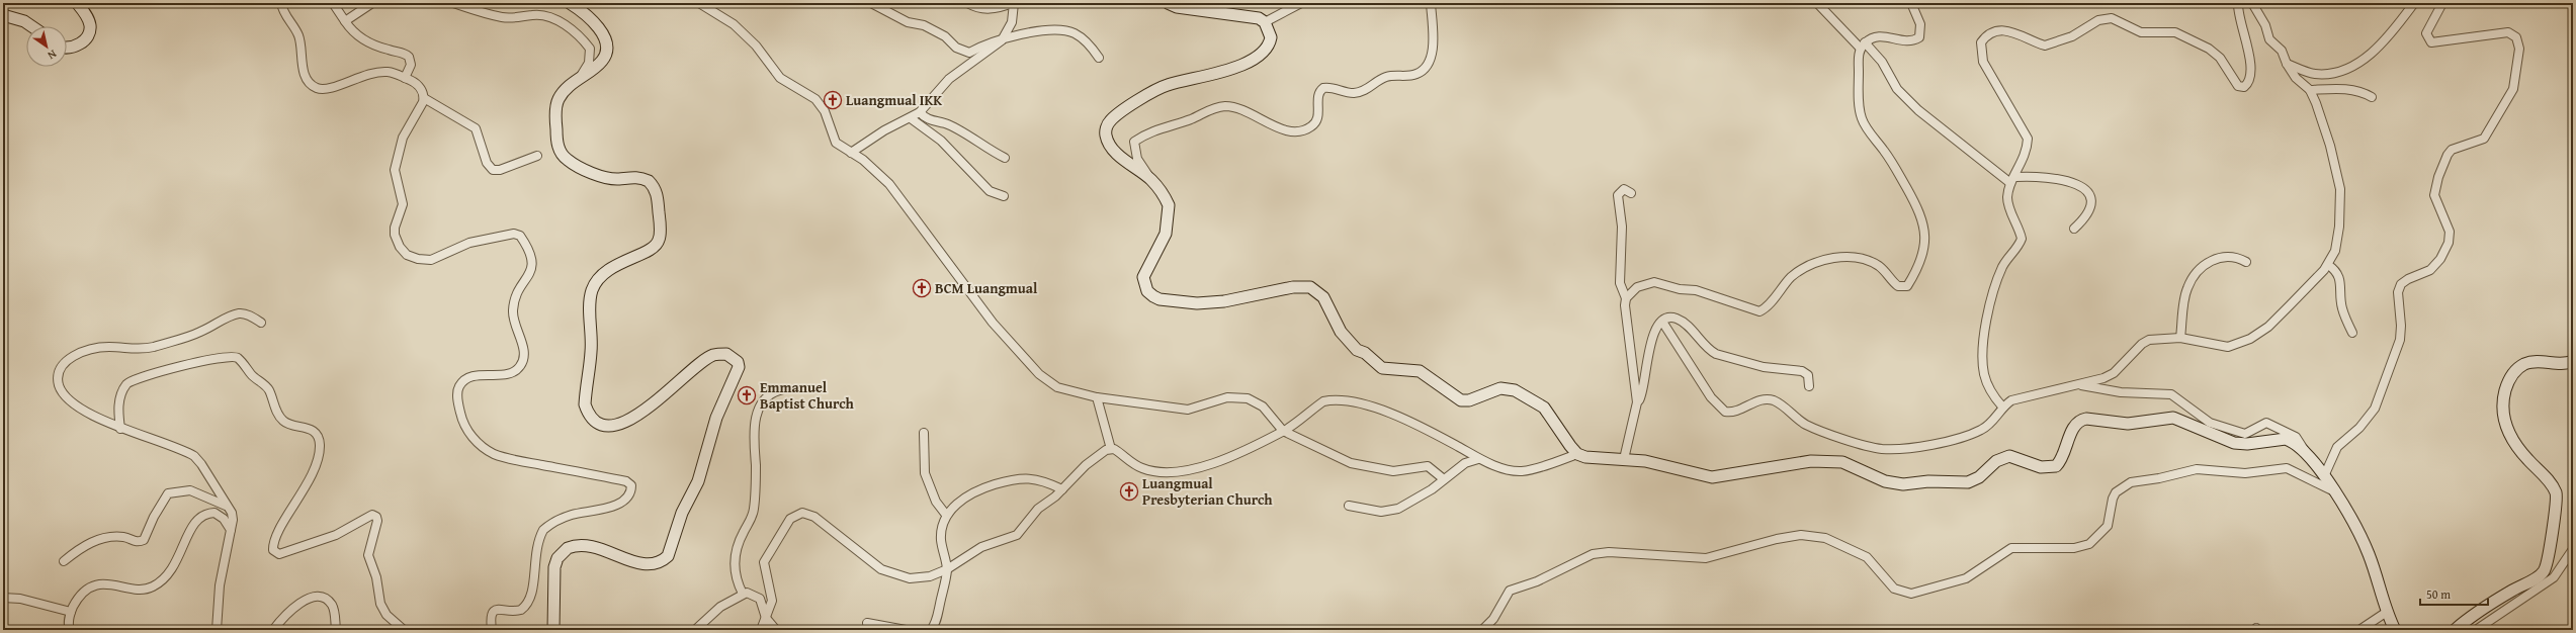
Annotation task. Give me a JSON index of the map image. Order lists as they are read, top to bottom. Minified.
{"places":{"church":["Luangmual IKK","BCM Luangmual","Emmanuel Baptist Church","Luangmual Presbyterian Church"]},"scale_bar":"50 m","north":"bottom right"}
